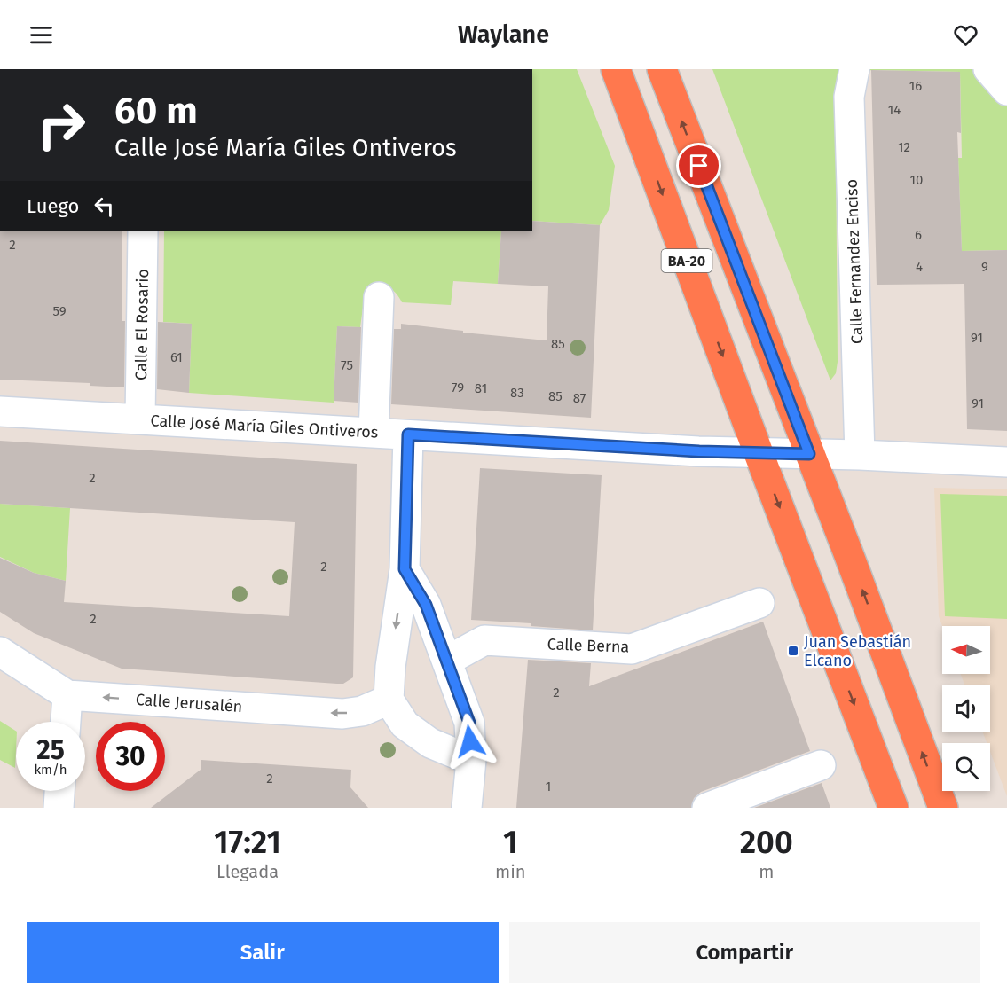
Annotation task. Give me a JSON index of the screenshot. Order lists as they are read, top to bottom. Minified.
{"streets":{"highway":["BA-20"],"street":["Calle Fernandez Enciso","Calle El Rosario","Calle José María Giles Ontiveros","Calle Berna","Calle Jerusalén"]},"crossings":[["BA-20","Calle José María Giles Ontiveros"],["Calle Fernandez Enciso","Calle José María Giles Ontiveros"],["Calle El Rosario","Calle José María Giles Ontiveros"]],"one_way":["Calle Jerusalén"],"places":{"transit":["Juan Sebastián Elcano"]},"house_numbers":["16","14","12","10","6","2","4","9","59","91","85","61","75","79","81","83","85","87","91","2","2","2","2","2","1"],"north":"left","page":{"header":"Waylane","turn":["60 m","Calle José María Giles Ontiveros"],"then":"Luego","speed":"25 km/h","limit":"30","eta":["17:21","Llegada","1","min","200","m"],"buttons":["Salir","Compartir"]}}
